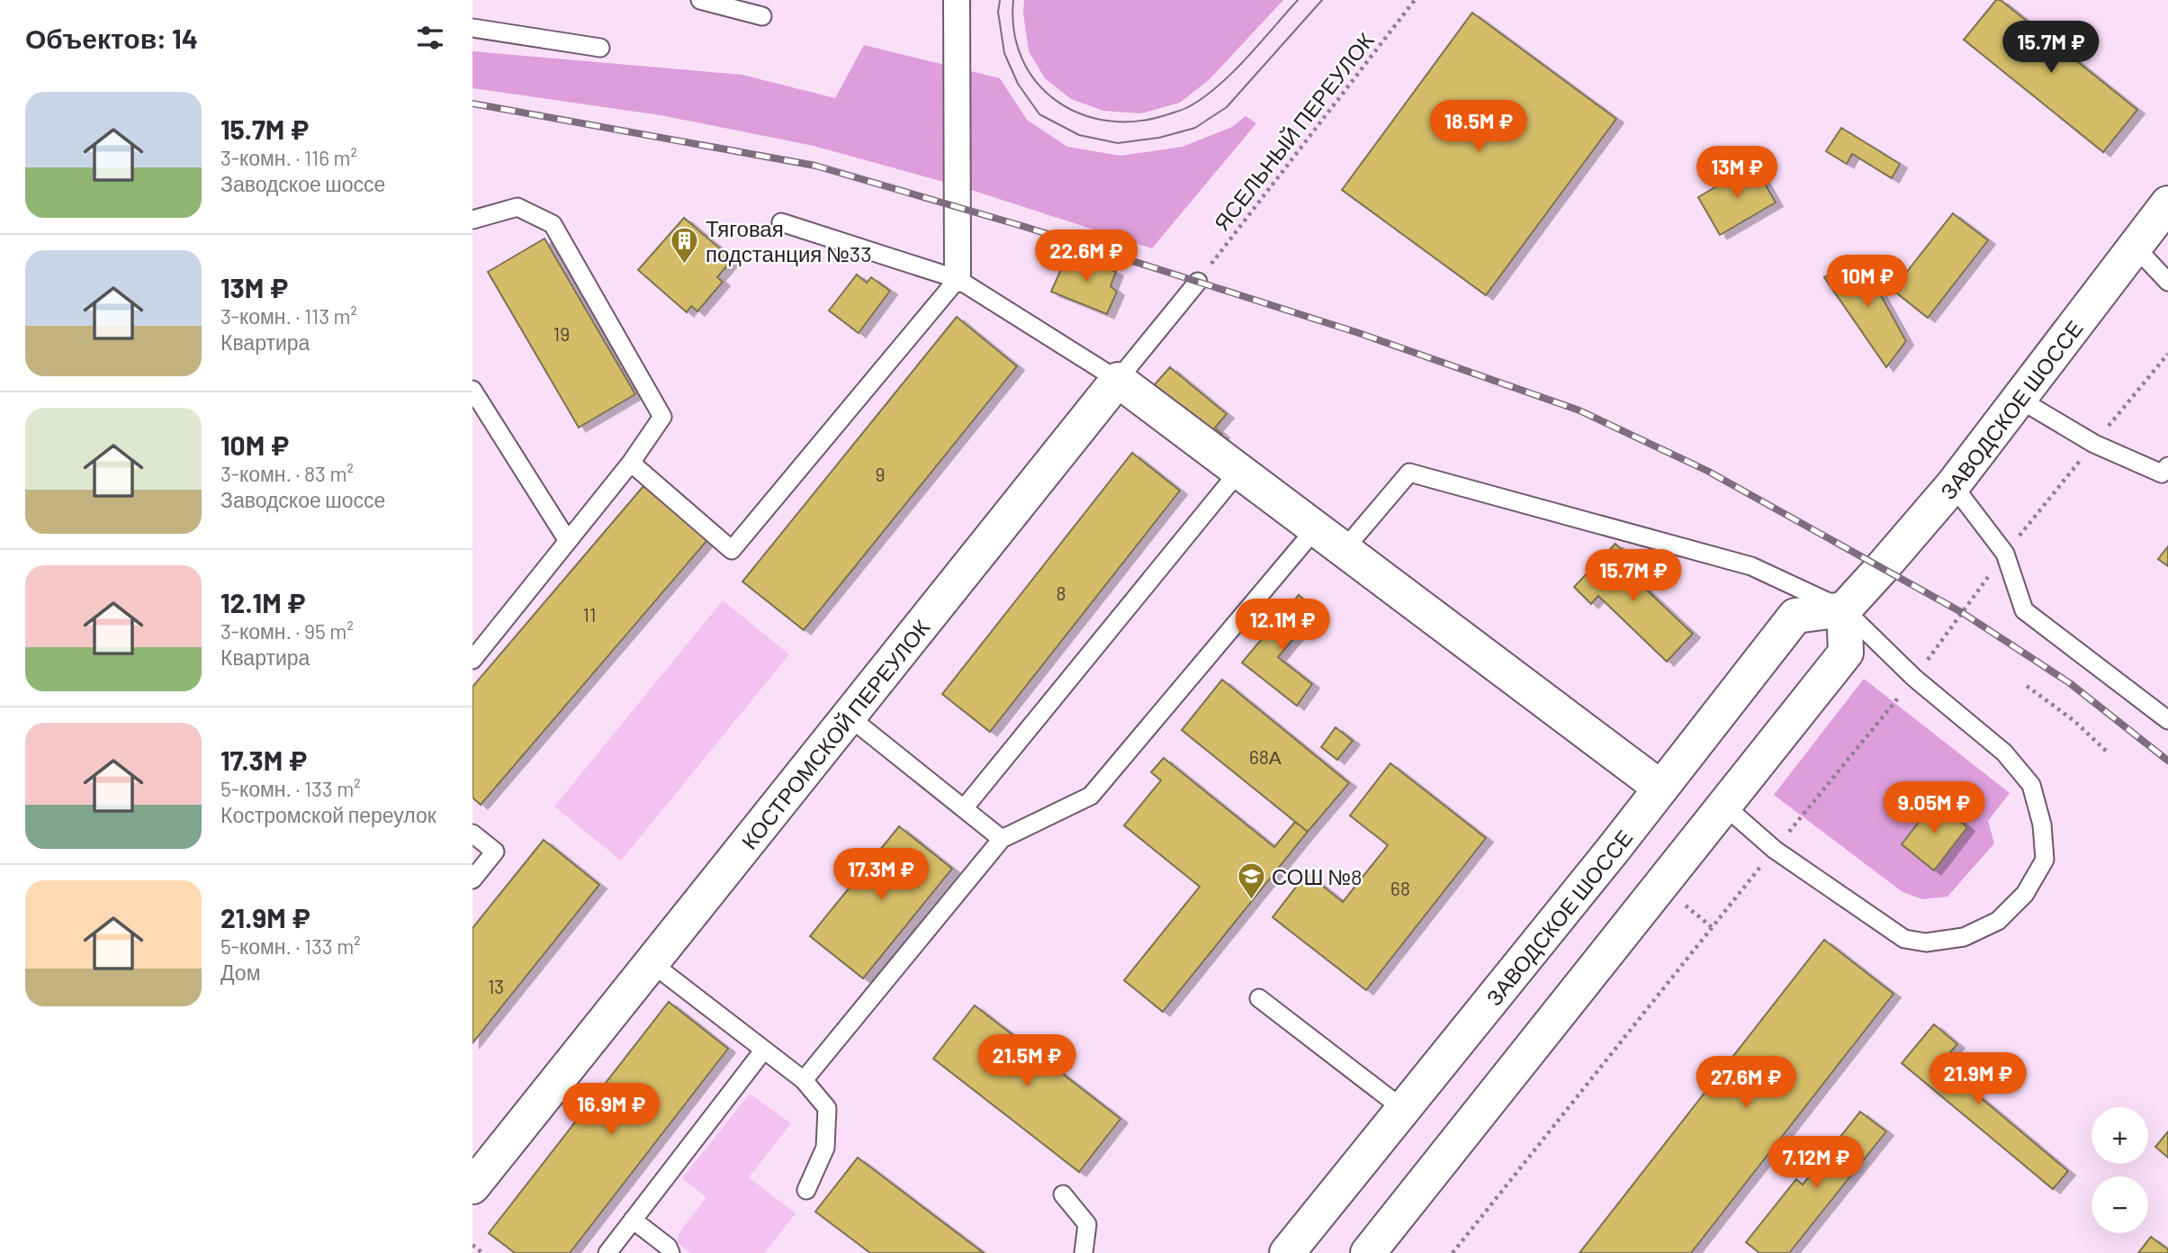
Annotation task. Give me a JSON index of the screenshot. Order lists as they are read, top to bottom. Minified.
{"streets":{"main road":["ЗАВОДСКОЕ ШОССЕ","КОСТРОМСКОЙ ПЕРЕУЛОК"],"path":["ЯСЕЛЬНЫЙ ПЕРЕУЛОК"]},"crossings":[["ЯСЕЛЬНЫЙ ПЕРЕУЛОК","КОСТРОМСКОЙ ПЕРЕУЛОК"]],"places":{"building":["Тяговая подстанция №33"],"school or university":["СОШ №8"]},"house_numbers":["19","9","8","11","68А","68","13"],"page":{"heading":"Объектов: 14","price":["15.7M ₽","18.5M ₽","13M ₽","22.6M ₽","10M ₽","15.7M ₽","12.1M ₽","9.05M ₽","17.3M ₽","21.5M ₽","21.9M ₽","27.6M ₽","16.9M ₽","7.12M ₽"],"list":[{"name":"15.7M ₽","note":"3-комн. · 116 m² · Заводское шоссе"},{"name":"13M ₽","note":"3-комн. · 113 m² · Квартира"},{"name":"10M ₽","note":"3-комн. · 83 m² · Заводское шоссе"},{"name":"12.1M ₽","note":"3-комн. · 95 m² · Квартира"},{"name":"17.3M ₽","note":"5-комн. · 133 m² · Костромской переулок"},{"name":"21.9M ₽","note":"5-комн. · 133 m² · Дом"}],"map_buttons":["+","−"]}}
